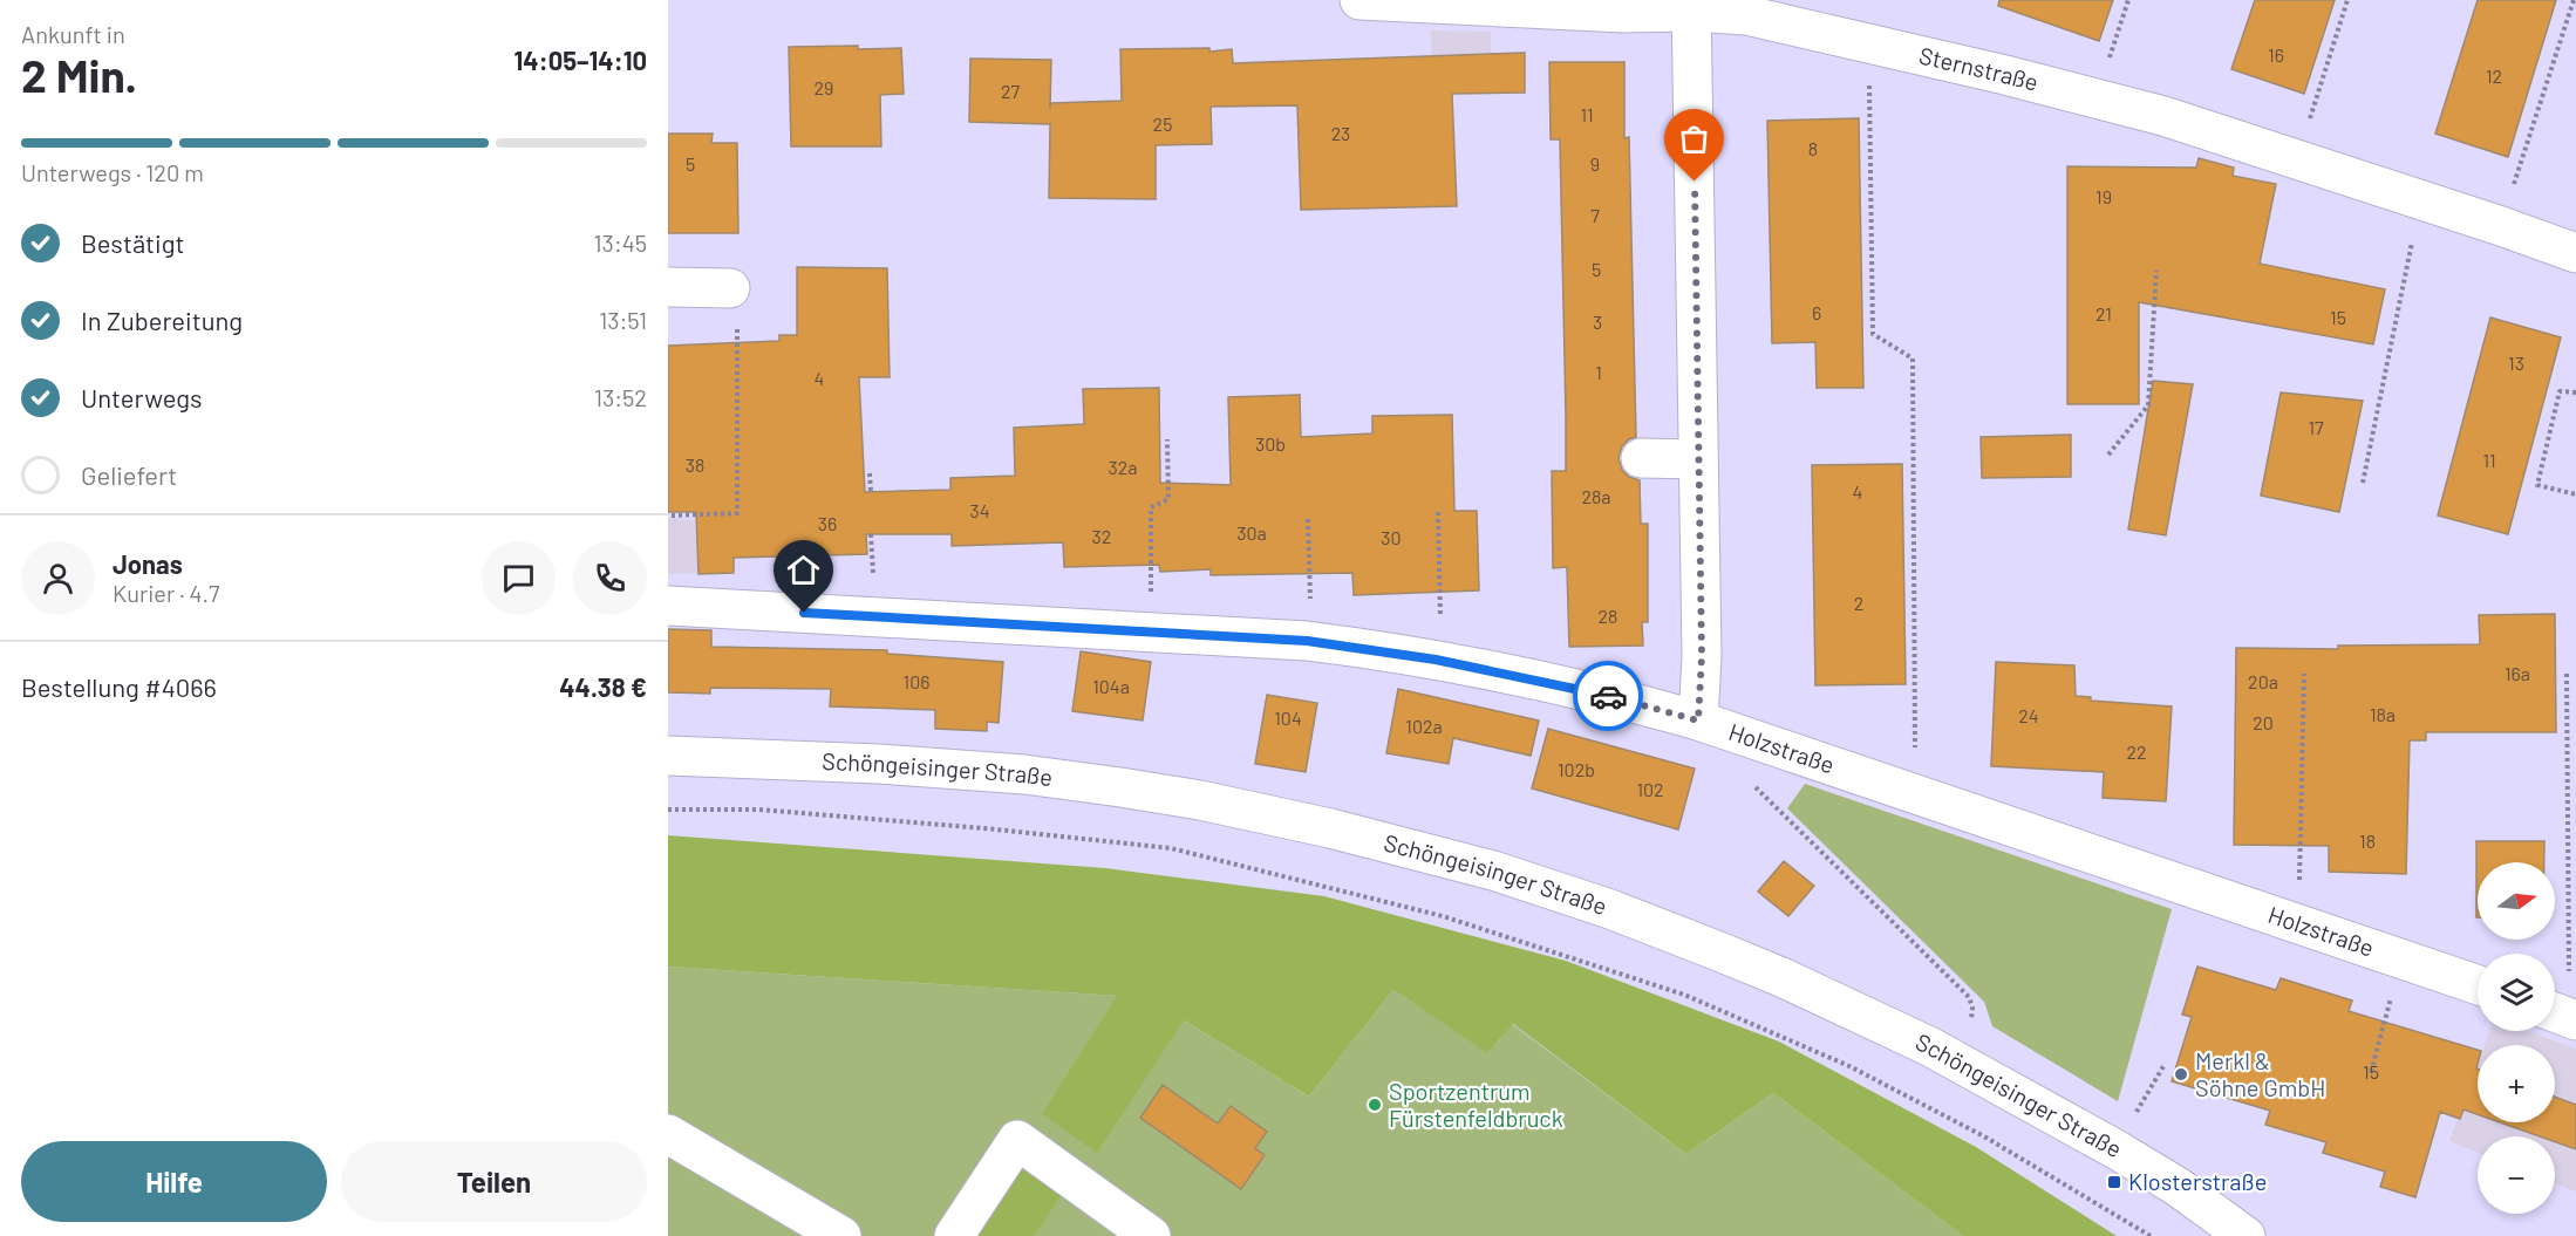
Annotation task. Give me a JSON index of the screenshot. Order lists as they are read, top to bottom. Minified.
{"streets":{"street":["Sternstraße","Holzstraße","Schöngeisinger Straße"]},"places":{"other":["Merkl & Söhne GmbH","Sportzentrum Fürstenfeldbruck"],"transit":["Klosterstraße"]},"house_numbers":["16","12","29","27","11","25","23","8","5","9","19","7","5","6","21","15","3","13","1","4","17","30b","11","38","32a","4","28a","34","36","30a","32","30","2","28","16a","106","20a","104a","18a","24","104","20","102a","22","102b","102","18","15"],"north":"right","page":{"heading":["2 Min.","Ankunft in","14:05–14:10"],"panel":["Jonas","Kurier · 4.7","Bestellung #4066","44.38 €"],"bar":"Unterwegs · 120 m","list":[["Bestätigt","13:45"],["In Zubereitung","13:51"],["Unterwegs","13:52"],"Geliefert"],"map_buttons":["+","−"],"buttons":["Hilfe","Teilen"]}}
